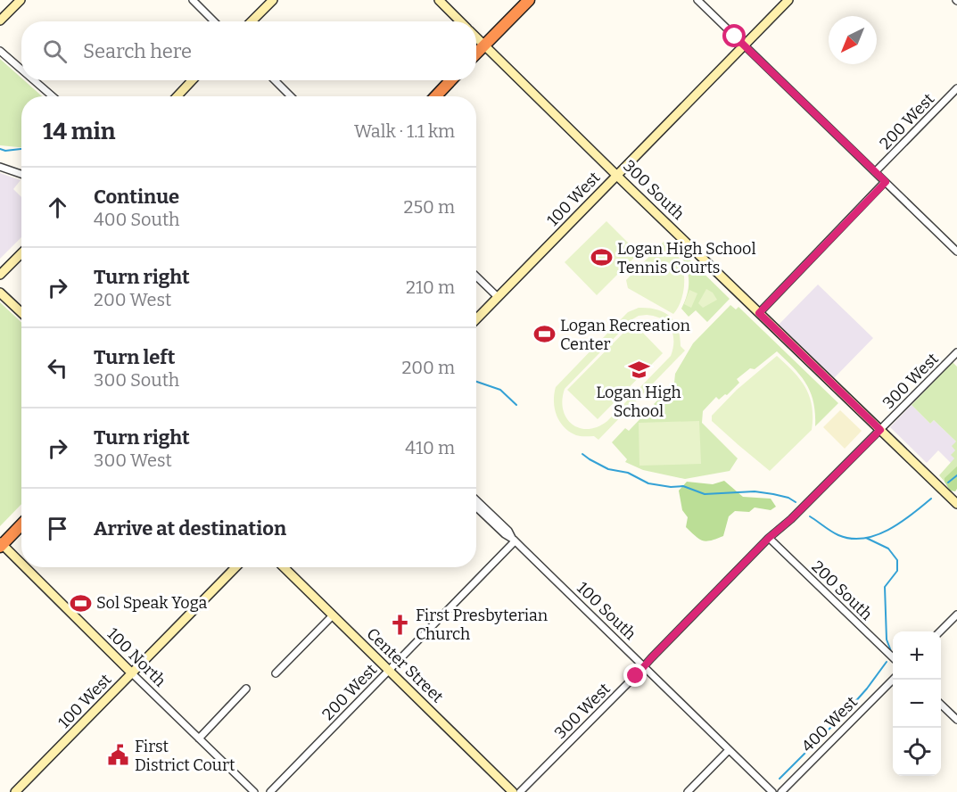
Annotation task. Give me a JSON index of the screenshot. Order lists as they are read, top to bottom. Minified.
{"streets":{"street":["200 West","300 South","100 West","300 West","200 South","100 South","100 North","Center Street","400 West"]},"crossings":[["200 West","100 South"],["200 West","Center Street"],["300 South","100 West"],["300 South","300 West"],["100 West","100 North"],["300 West","200 South"],["300 West","100 South"]],"places":{"sports":["Logan High School Tennis Courts","Logan Recreation Center","Sol Speak Yoga"],"school or university":["Logan High School"],"church":["First Presbyterian Church"],"public building":["First District Court"]},"north":"bottom left","page":{"search":"Search here","heading":["14 min","Walk · 1.1 km"],"list":[["Continue","400 South","250 m"],["Turn right","200 West","210 m"],["Turn left","300 South","200 m"],["Turn right","300 West","410 m"],"Arrive at destination"],"map_buttons":["+","−"]}}
